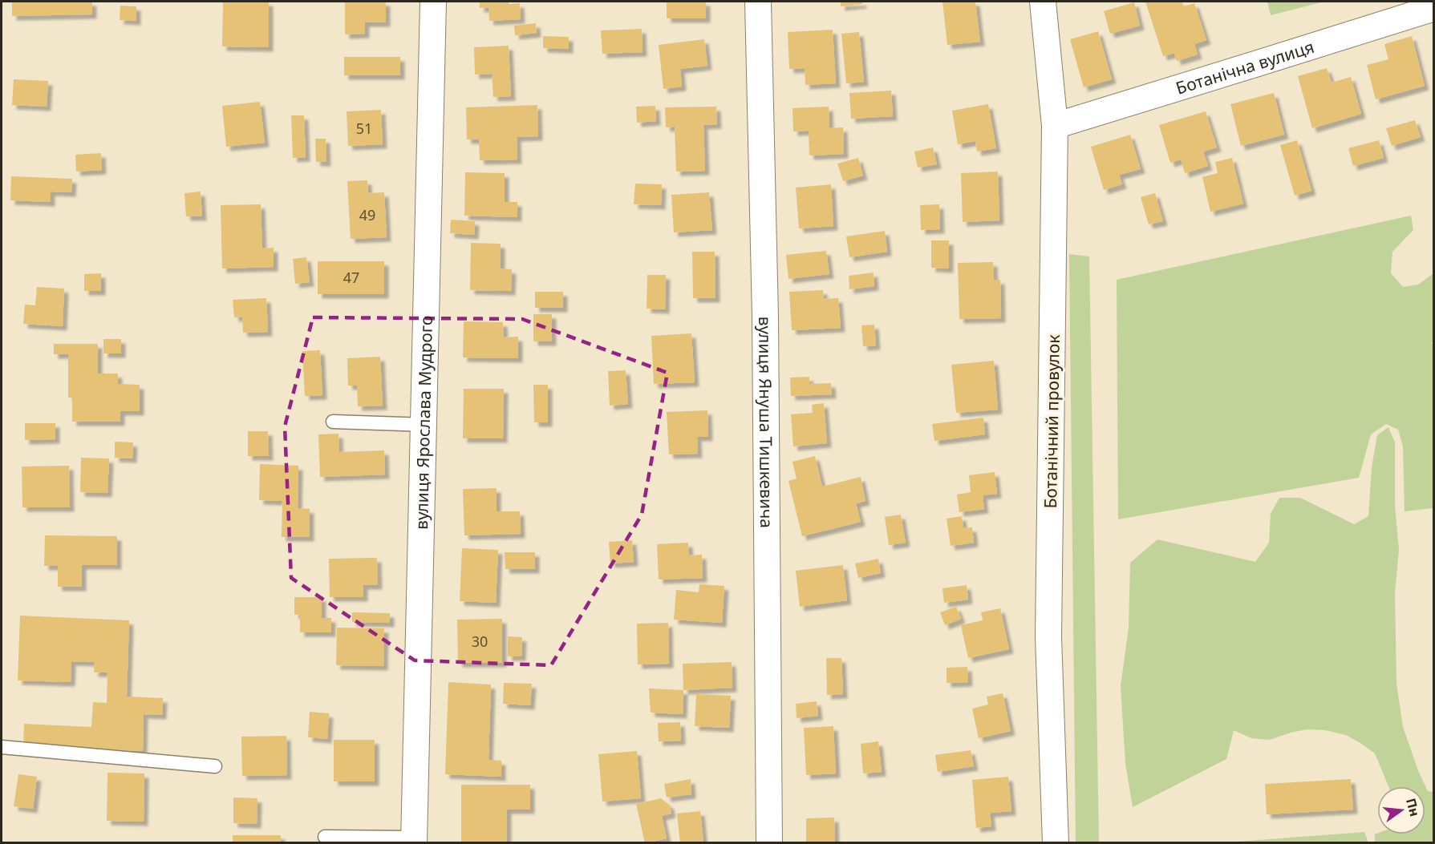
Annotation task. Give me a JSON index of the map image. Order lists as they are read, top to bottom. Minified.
{"streets":{"street":["Ботанічна вулиця","вулиця Януша Тишкевича","Ботанічний провулок","вулиця Ярослава Мудрого"]},"crossings":[["Ботанічна вулиця","Ботанічний провулок"]],"house_numbers":["51","49","47","30"],"north":"right"}
